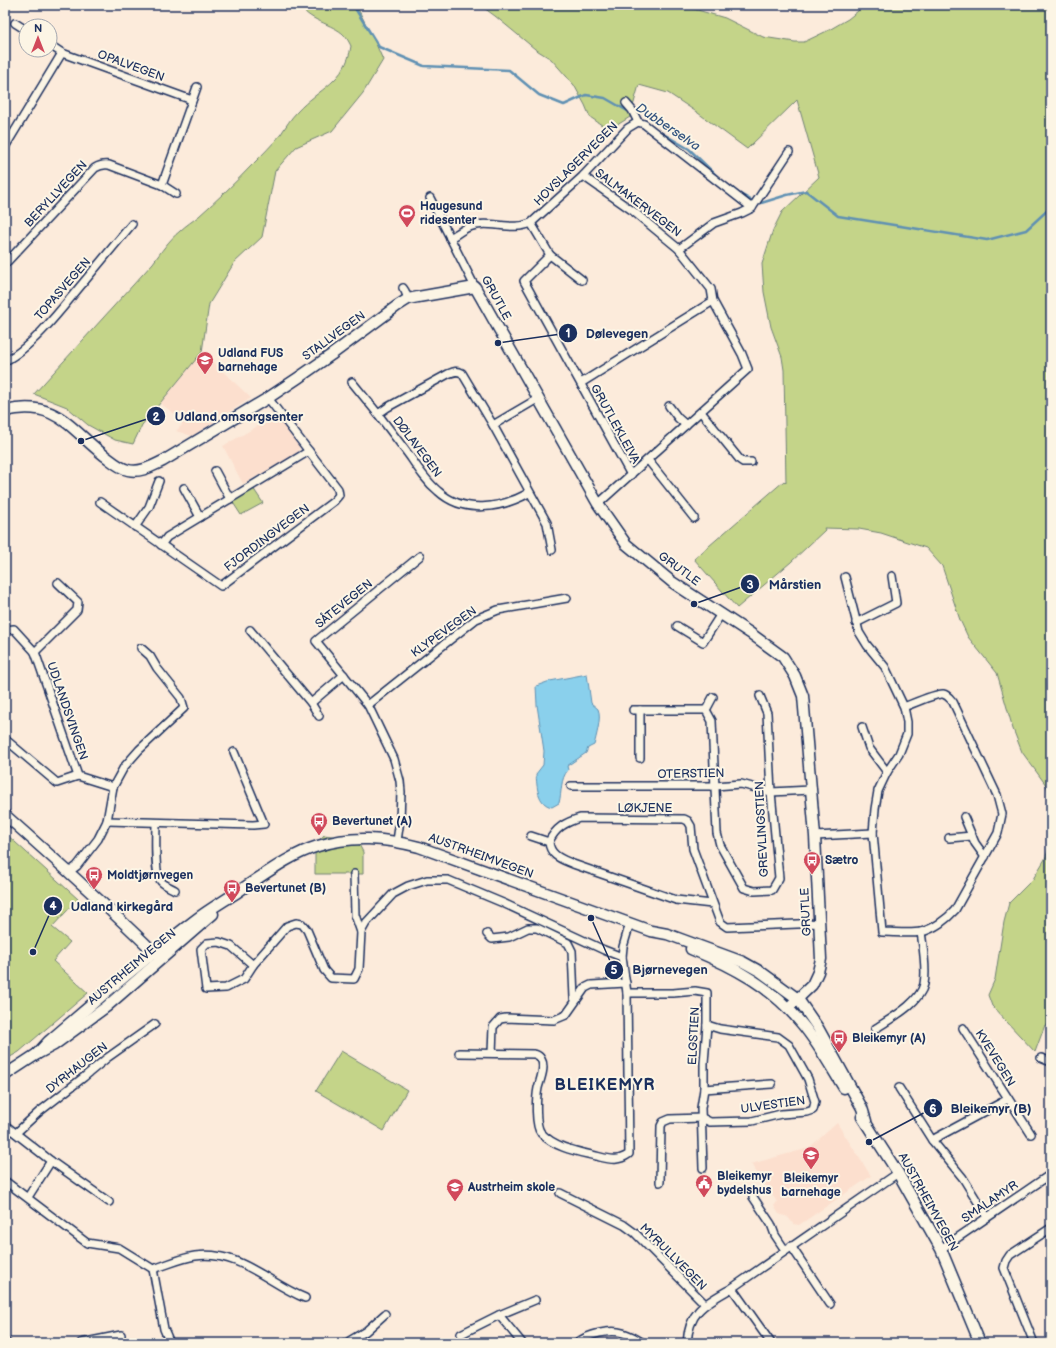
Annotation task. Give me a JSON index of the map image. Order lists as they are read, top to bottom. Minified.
{"streets":{"street":["OPALVEGEN","HOVSLAGERVEGEN","BERYLLVEGEN","SALMAKERVEGEN","TOPASVEGEN","GRUTLE","STALLVEGEN","GRUTLEKLEIVA","DØLAVEGEN","FJORDINGVEGEN","SÅTEVEGEN","KLYPEVEGEN","UDLANDSVINGEN","OTERSTIEN","LØKJENE","GREVLINGSTIEN","AUSTRHEIMVEGEN","ELGSTIEN","KVEVEGEN","DYRHAUGEN","ULVESTIEN","SMALAMYR","MYRULLVEGEN"]},"crossings":[["HOVSLAGERVEGEN","SALMAKERVEGEN"],["HOVSLAGERVEGEN","GRUTLE"],["HOVSLAGERVEGEN","GRUTLEKLEIVA"],["SALMAKERVEGEN","GRUTLEKLEIVA"],["GRUTLE","STALLVEGEN"],["GRUTLE","OTERSTIEN"],["GRUTLE","LØKJENE"],["GRUTLE","AUSTRHEIMVEGEN"],["STALLVEGEN","FJORDINGVEGEN"],["SÅTEVEGEN","KLYPEVEGEN"],["SÅTEVEGEN","AUSTRHEIMVEGEN"],["OTERSTIEN","GREVLINGSTIEN"],["AUSTRHEIMVEGEN","SMALAMYR"],["AUSTRHEIMVEGEN","MYRULLVEGEN"],["ELGSTIEN","ULVESTIEN"]],"districts":["BLEIKEMYR"],"water":["Dubberselva"],"places":{"sports":["Haugesund ridesenter"],"other":["Dølevegen","Udland omsorgsenter","Mårstien","Bjørnevegen","Udland kirkegård","Bleikemyr (B)"],"school or university":["Udland FUS barnehage","Bleikemyr barnehage","Austrheim skole"],"bus stop":["Bevertunet (A)","Sætro","Moldtjørnvegen","Bevertunet (B)","Bleikemyr (A)"],"public building":["Bleikemyr bydelshus"]},"north":"top"}
